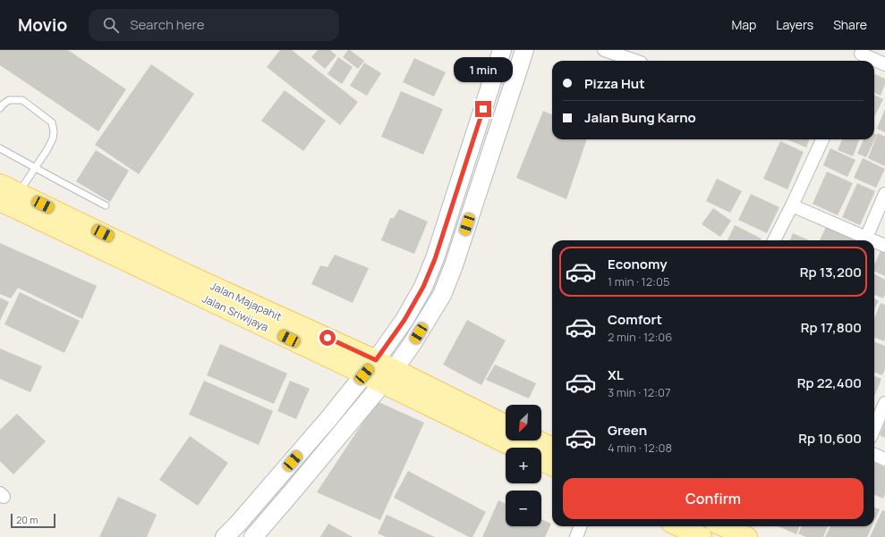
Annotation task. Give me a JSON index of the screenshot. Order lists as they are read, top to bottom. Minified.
{"streets":{"main road":["Jalan Majapahit","Jalan Sriwijaya"]},"crossings":[["Jalan Majapahit","Jalan Sriwijaya"]],"scale_bar":"20 m","north":"bottom left","page":{"header":"Movio","search":"Search here","nav":["Map","Layers","Share"],"bubble":"1 min","banner":["Pizza Hut","Jalan Bung Karno"],"list":[{"name":"Economy","note":"1 min · 12:05","value":"Rp 13,200"},{"name":"Comfort","note":"2 min · 12:06","value":"Rp 17,800"},{"name":"XL","note":"3 min · 12:07","value":"Rp 22,400"},{"name":"Green","note":"4 min · 12:08","value":"Rp 10,600"}],"map_buttons":["+","−"],"buttons":"Confirm","scale":"20 m"}}
